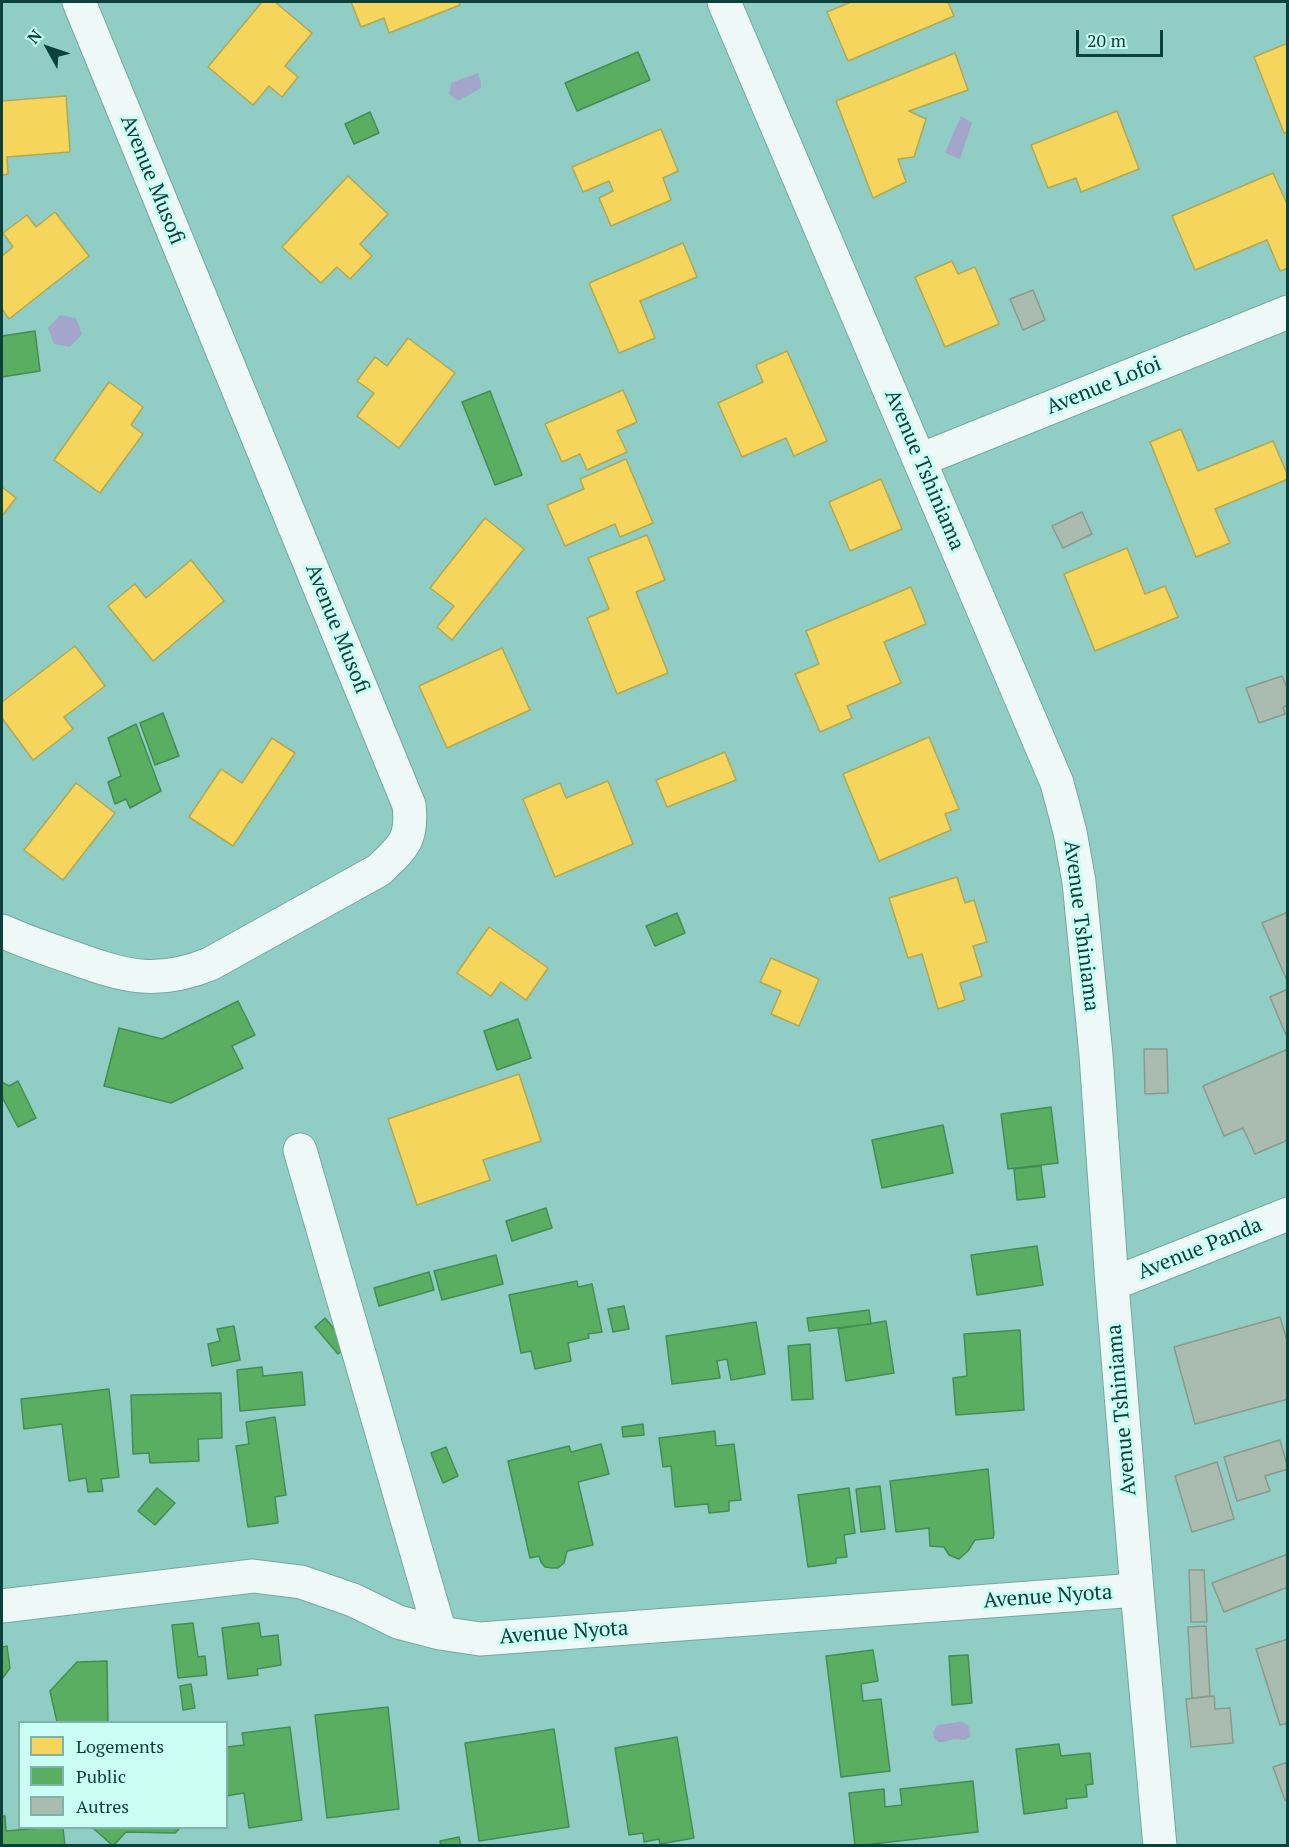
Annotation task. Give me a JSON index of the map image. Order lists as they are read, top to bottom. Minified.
{"streets":{"street":["Avenue Musofi","Avenue Lofoi","Avenue Tshiniama","Avenue Panda","Avenue Nyota"]},"crossings":[["Avenue Lofoi","Avenue Tshiniama"],["Avenue Tshiniama","Avenue Panda"],["Avenue Tshiniama","Avenue Nyota"]],"legend":["Logements","Public","Autres"],"scale_bar":"20 m","north":"top left"}
